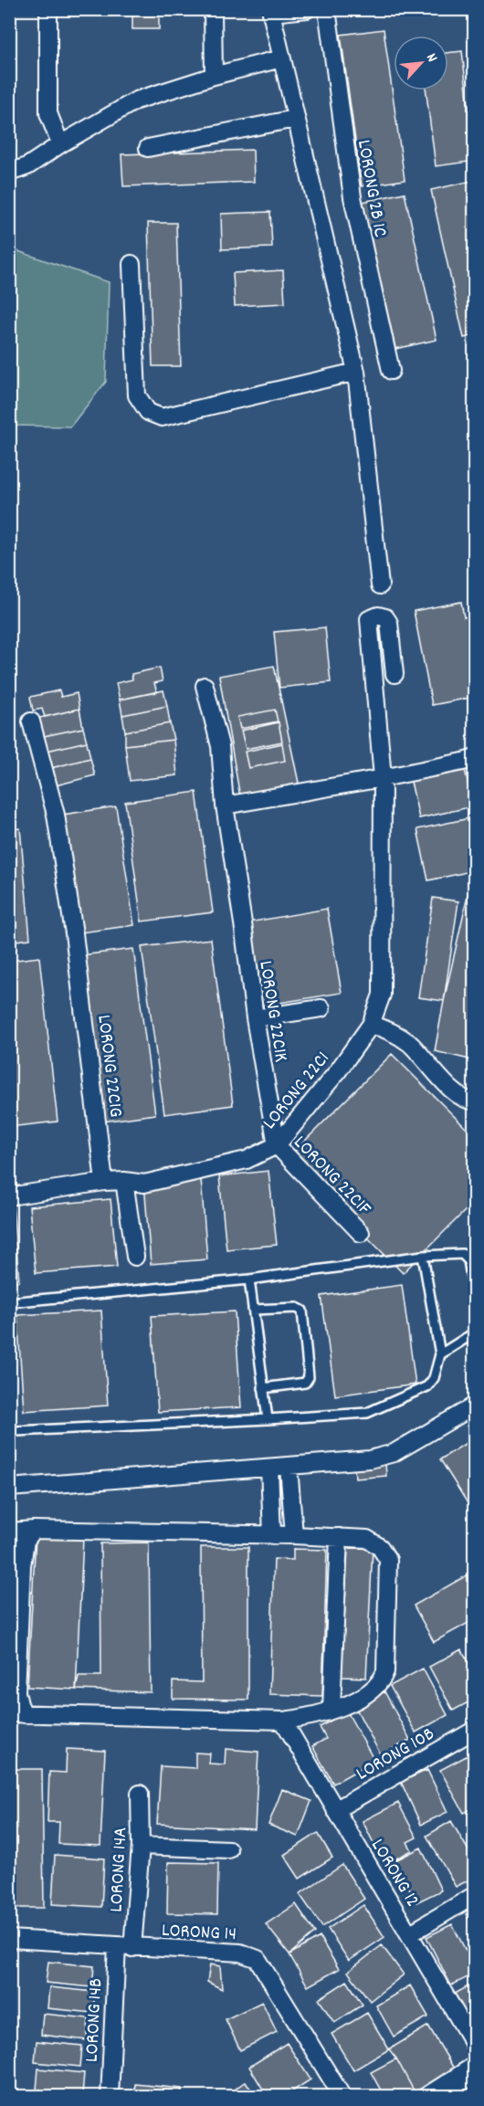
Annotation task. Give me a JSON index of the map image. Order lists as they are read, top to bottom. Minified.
{"streets":{"street":["LORONG 2B 1C","LORONG 22C1K","LORONG 22C1G","LORONG 22C1","LORONG 22C1F","LORONG 10B","LORONG 14A","LORONG 12","LORONG 14","LORONG 14B"]},"crossings":[["LORONG 22C1K","LORONG 22C1"],["LORONG 22C1K","LORONG 22C1F"],["LORONG 22C1G","LORONG 22C1"],["LORONG 22C1","LORONG 22C1F"],["LORONG 10B","LORONG 12"],["LORONG 14A","LORONG 14"],["LORONG 14A","LORONG 14B"],["LORONG 14","LORONG 14B"]],"north":"top right"}
